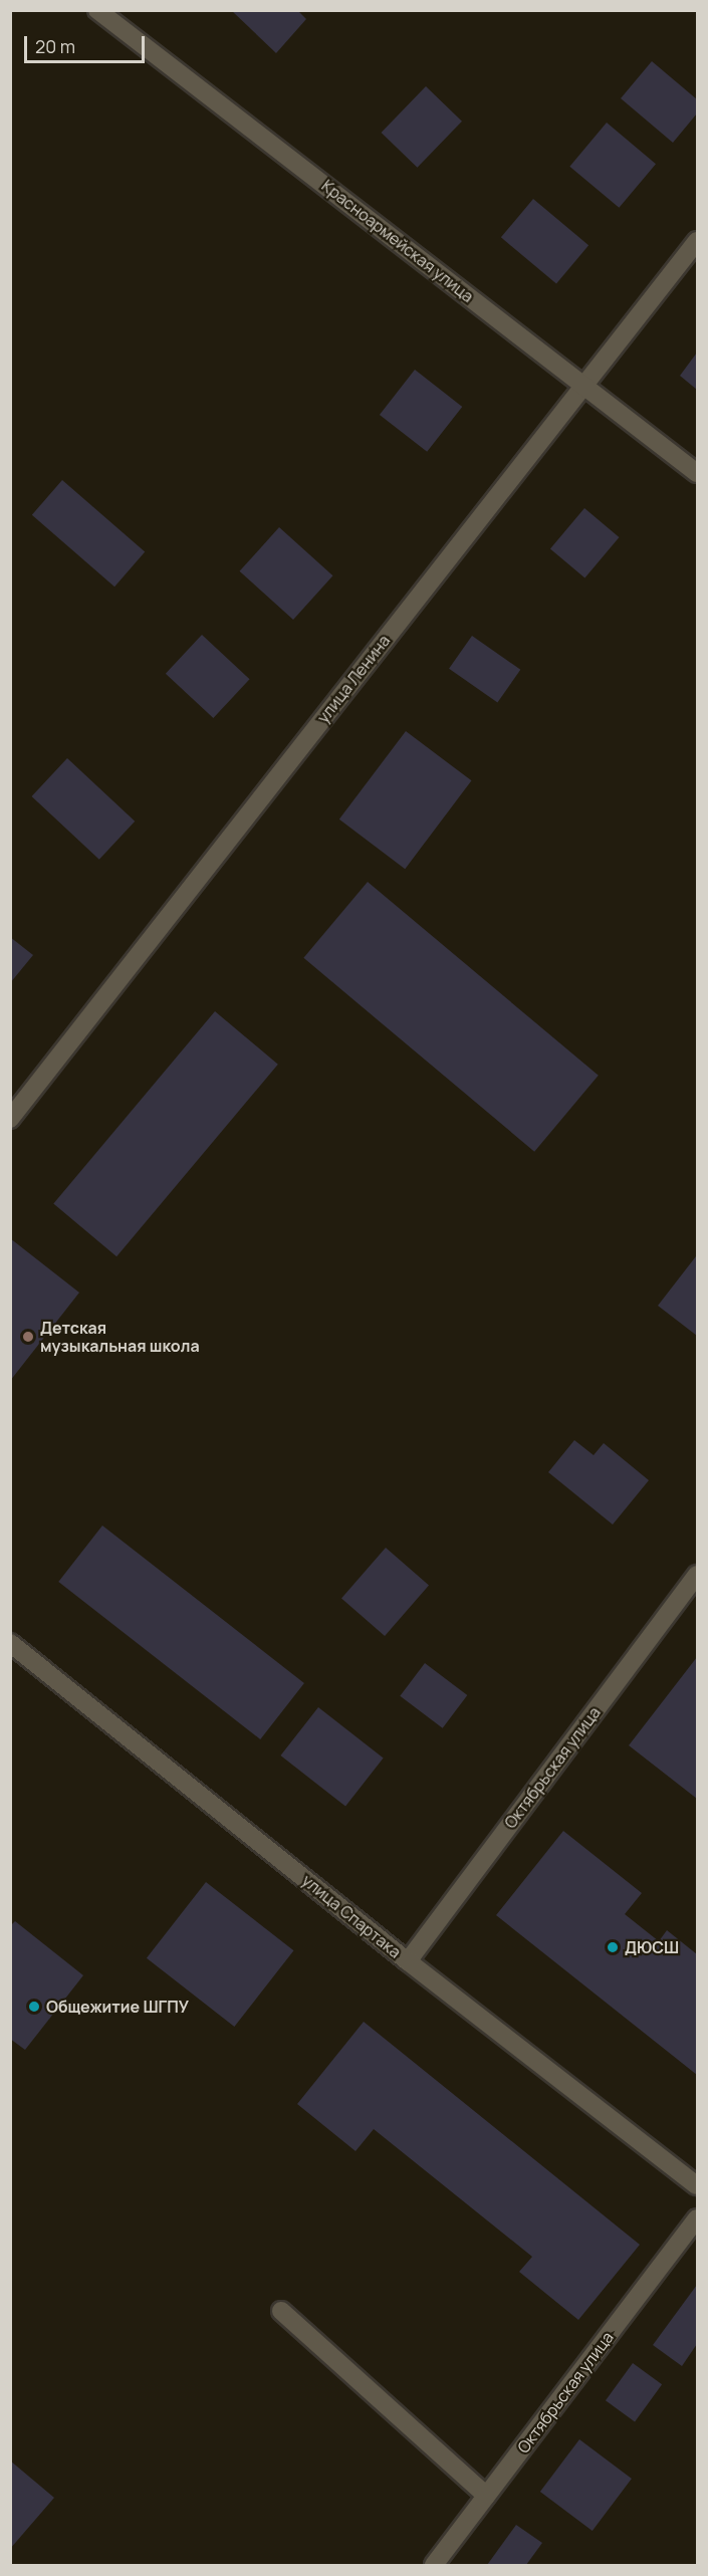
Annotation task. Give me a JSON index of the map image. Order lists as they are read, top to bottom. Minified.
{"streets":{"street":["Красноармейская улица","улица Ленина","Октябрьская улица","улица Спартака"]},"crossings":[["Красноармейская улица","улица Ленина"],["Октябрьская улица","улица Спартака"]],"places":["Детская музыкальная школа","ДЮСШ","Общежитие ШГПУ"],"scale_bar":"20 m"}
